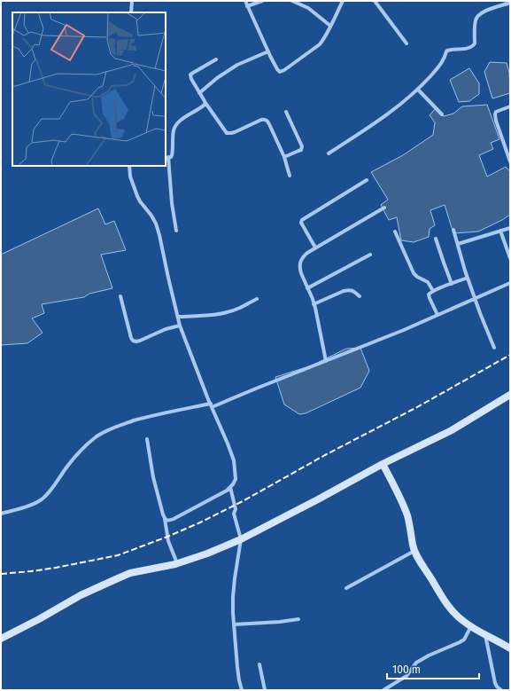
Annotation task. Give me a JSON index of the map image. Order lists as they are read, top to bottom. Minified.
{"scale_bar":"100 m"}
